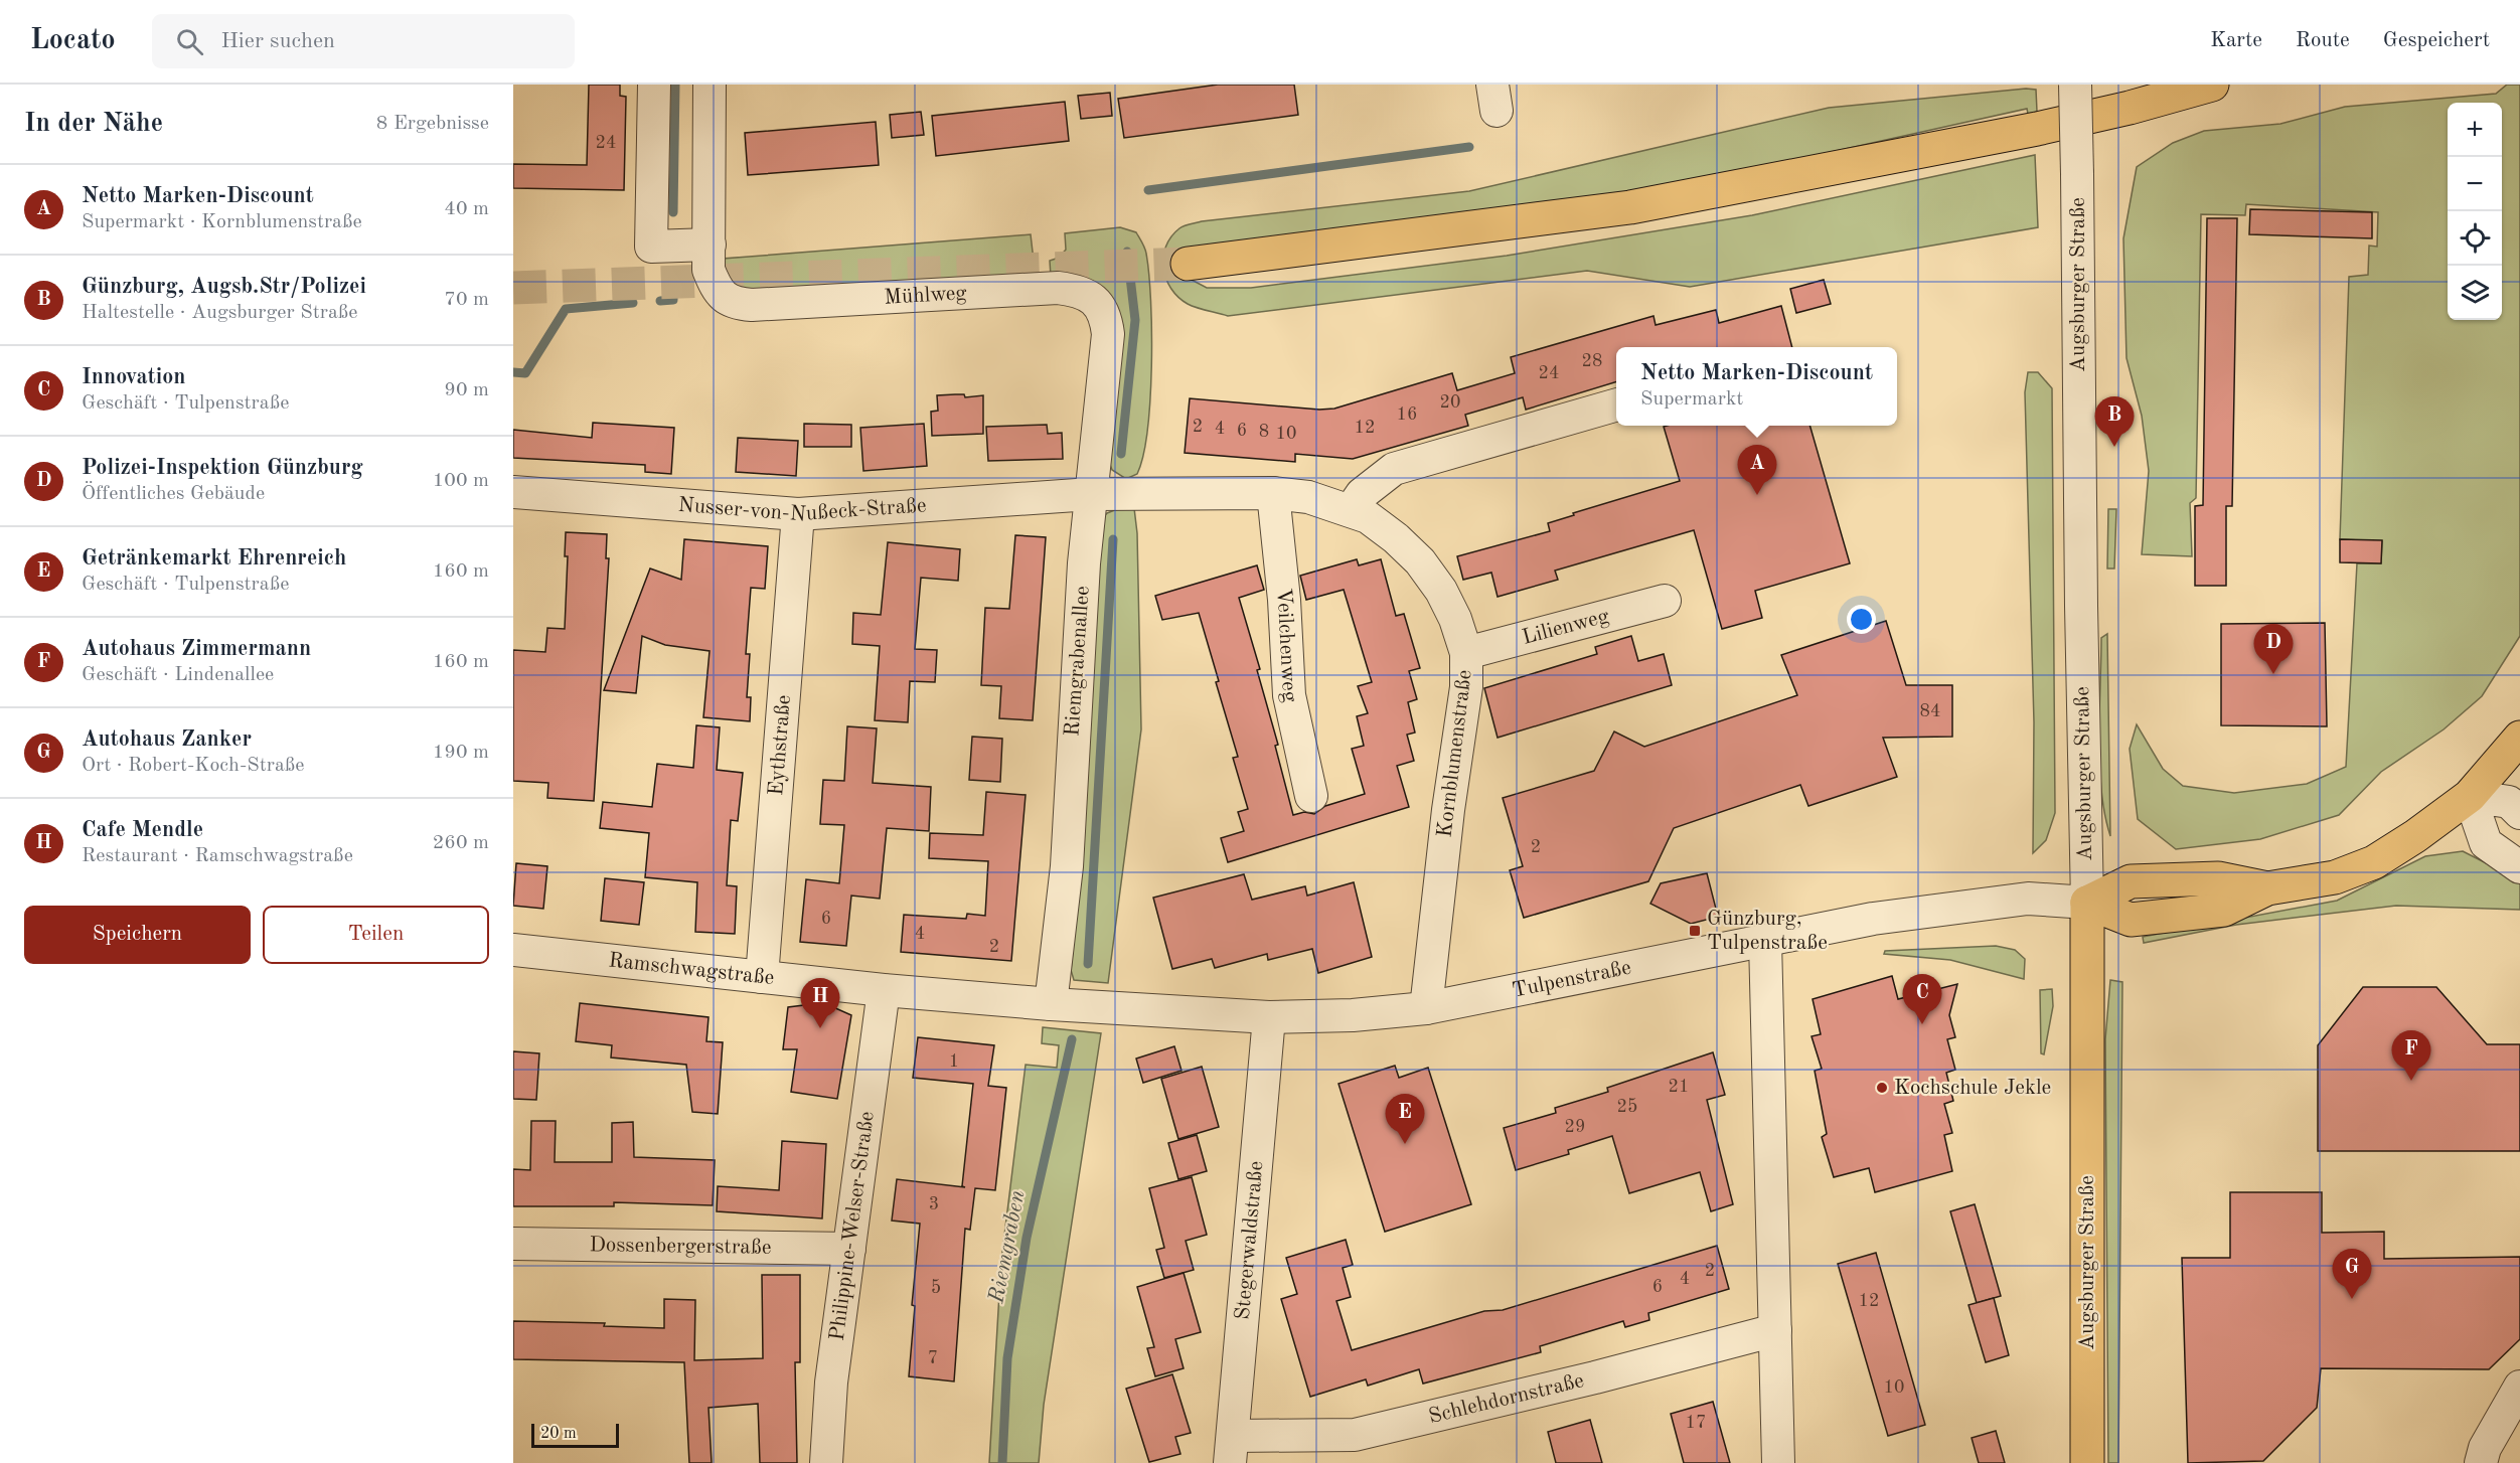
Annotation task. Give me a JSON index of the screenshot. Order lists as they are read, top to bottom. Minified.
{"streets":{"main road":["Augsburger Straße"],"street":["Mühlweg","Nusser-von-Nußeck-Straße","Lilienweg","Veilchenweg","Riemgrabenallee","Eythstraße","Kornblumenstraße","Ramschwagstraße","Tulpenstraße","Philippine-Welser-Straße","Stegerwaldstraße","Dossenbergerstraße","Schlehdornstraße"]},"crossings":[["Augsburger Straße","Tulpenstraße"],["Mühlweg","Riemgrabenallee"],["Nusser-von-Nußeck-Straße","Riemgrabenallee"],["Nusser-von-Nußeck-Straße","Eythstraße"],["Nusser-von-Nußeck-Straße","Kornblumenstraße"],["Lilienweg","Kornblumenstraße"],["Veilchenweg","Kornblumenstraße"],["Riemgrabenallee","Kornblumenstraße"],["Riemgrabenallee","Ramschwagstraße"],["Riemgrabenallee","Tulpenstraße"],["Eythstraße","Ramschwagstraße"],["Kornblumenstraße","Tulpenstraße"],["Ramschwagstraße","Tulpenstraße"],["Ramschwagstraße","Philippine-Welser-Straße"],["Tulpenstraße","Stegerwaldstraße"],["Philippine-Welser-Straße","Dossenbergerstraße"],["Stegerwaldstraße","Schlehdornstraße"]],"water":["Riemgraben"],"places":{"transit":["Günzburg, Tulpenstraße"],"other":["Kochschule Jekle"]},"house_numbers":["24","28","24","20","16","2","12","4","6","8","10","84","2","6","4","2","1","21","25","29","3","2","4","6","5","12","7","10","17"],"scale_bar":"20 m","page":{"header":"Locato","search":"Hier suchen","nav":["Karte","Route","Gespeichert"],"heading":["In der Nähe","8 Ergebnisse"],"map_buttons":["+","−"],"list":[{"mark":"A","name":"Netto Marken-Discount","note":"Supermarkt · Kornblumenstraße","value":"40 m"},{"mark":"B","name":"Günzburg, Augsb.Str/Polizei","note":"Haltestelle · Augsburger Straße","value":"70 m"},{"mark":"C","name":"Innovation","note":"Geschäft · Tulpenstraße","value":"90 m"},{"mark":"D","name":"Polizei-Inspektion Günzburg","note":"Öffentliches Gebäude","value":"100 m"},{"mark":"E","name":"Getränkemarkt Ehrenreich","note":"Geschäft · Tulpenstraße","value":"160 m"},{"mark":"F","name":"Autohaus Zimmermann","note":"Geschäft · Lindenallee","value":"160 m"},{"mark":"G","name":"Autohaus Zanker","note":"Ort · Robert-Koch-Straße","value":"190 m"},{"mark":"H","name":"Cafe Mendle","note":"Restaurant · Ramschwagstraße","value":"260 m"}],"popup":["Netto Marken-Discount","Supermarkt"],"pins":["B","A","D","C","H","F","E","G"],"buttons":["Speichern","Teilen"],"scale":"20 m"}}
